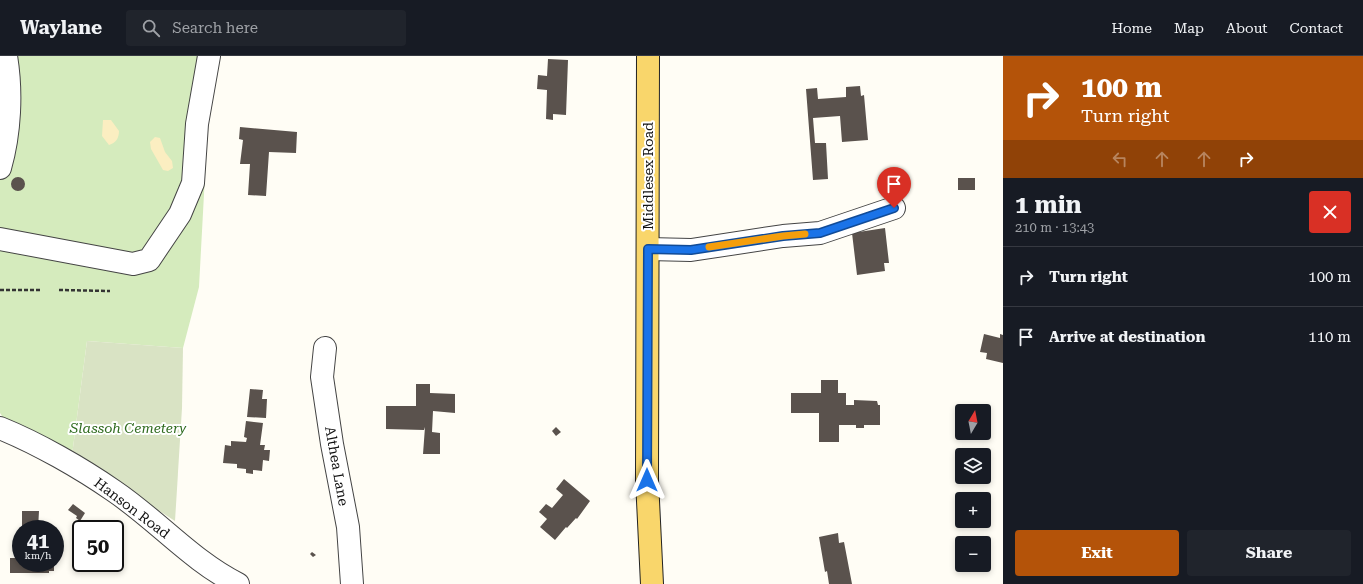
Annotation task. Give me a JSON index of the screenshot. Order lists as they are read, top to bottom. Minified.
{"streets":{"main road":["Middlesex Road"],"street":["Althea Lane","Hanson Road"]},"parks":["Slassoh Cemetery"],"north":"top","page":{"header":"Waylane","search":"Search here","nav":["Home","Map","About","Contact"],"turn":["100 m","Turn right"],"heading":["1 min","210 m · 13:43"],"list":[{"name":"Turn right","value":"100 m"},{"name":"Arrive at destination","value":"110 m"}],"map_buttons":["+","−"],"speed":"41 km/h","limit":"50","buttons":["Exit","Share"]}}
